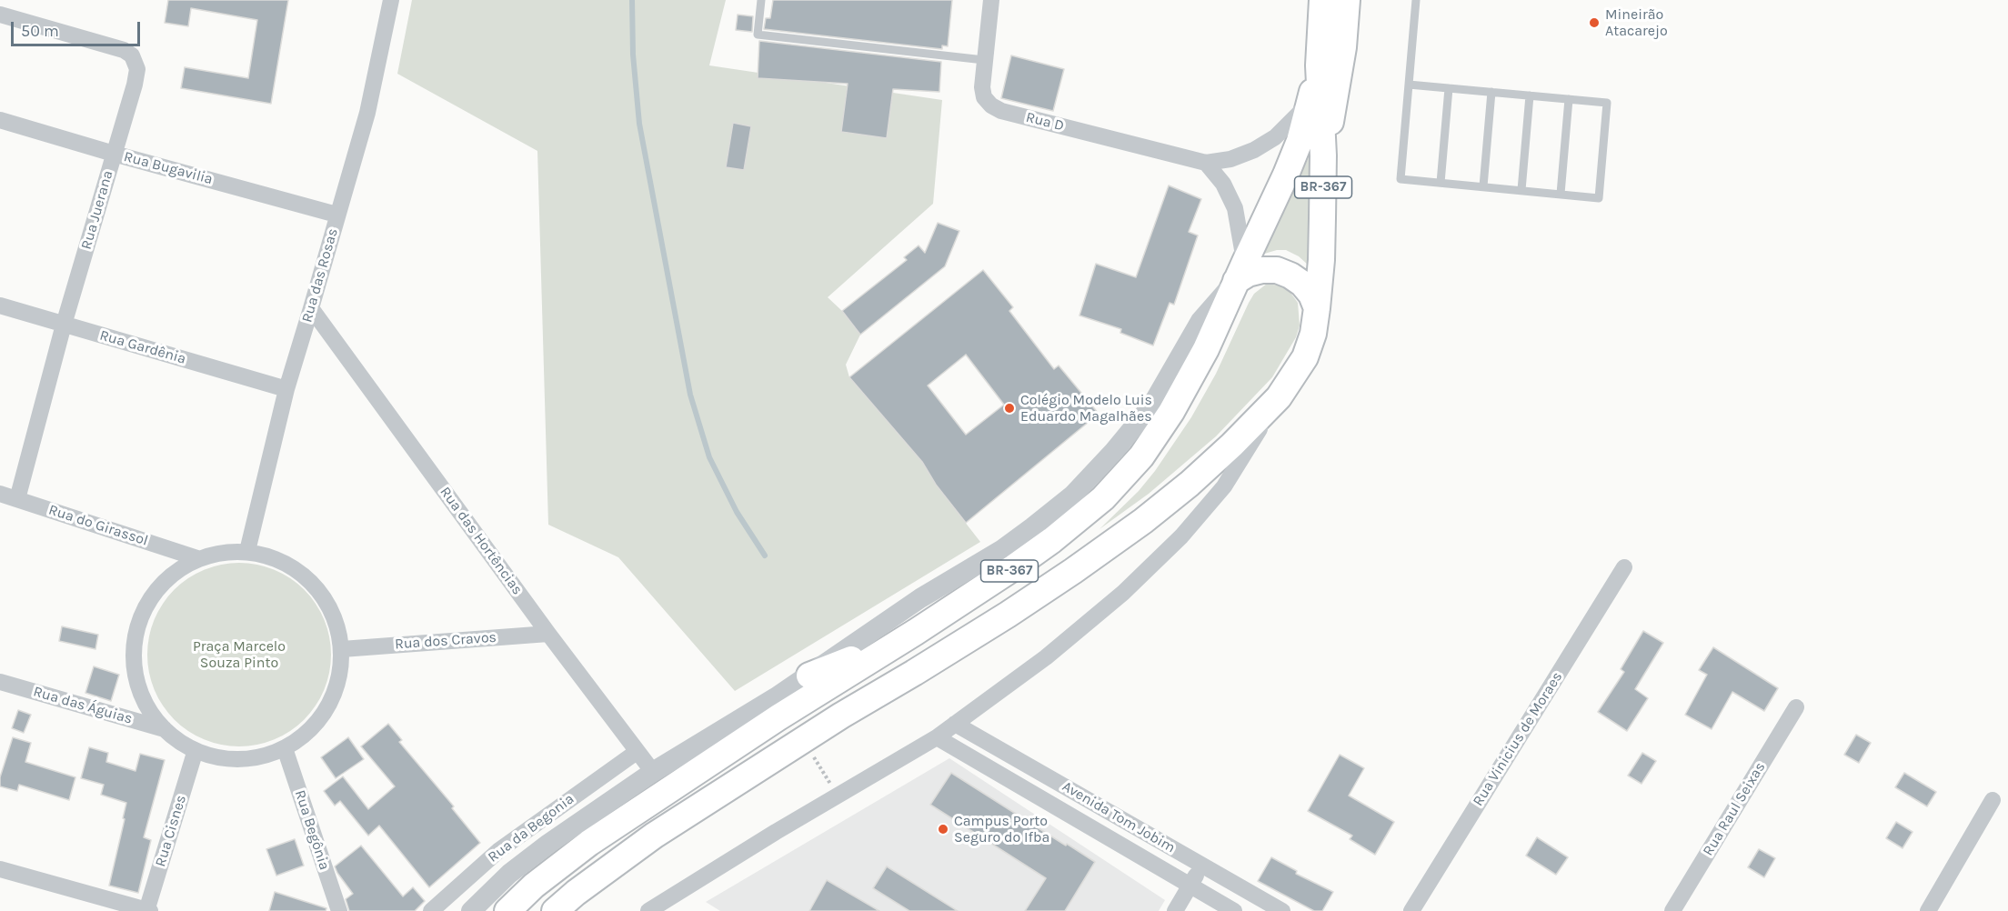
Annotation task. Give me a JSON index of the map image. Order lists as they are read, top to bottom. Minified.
{"streets":{"main road":["BR-367"],"street":["Rua D","Rua Bugavilia","Rua Juerana","Rua das Rosas","Rua Gardênia","Rua do Girassol","Rua das Hortências","Rua dos Cravos","Rua das Águias","Rua Vinicius de Moraes","Rua Raul Seixas","Avenida Tom Jobim","Rua da Begonia","Rua Begônia","Rua Cisnes"]},"crossings":[["Rua D","BR-367"],["Rua Bugavilia","Rua Juerana"],["Rua Bugavilia","Rua das Rosas"],["Rua Juerana","Rua Gardênia"],["Rua Juerana","Rua do Girassol"],["Rua das Rosas","Rua Gardênia"],["Rua das Rosas","Rua das Hortências"],["Rua das Hortências","Rua dos Cravos"],["Rua das Hortências","Rua da Begonia"]],"parks":["Praça Marcelo Souza Pinto"],"places":["Mineirão Atacarejo","Colégio Modelo Luis Eduardo Magalhães","Campus Porto Seguro do Ifba"],"scale_bar":"50 m"}
